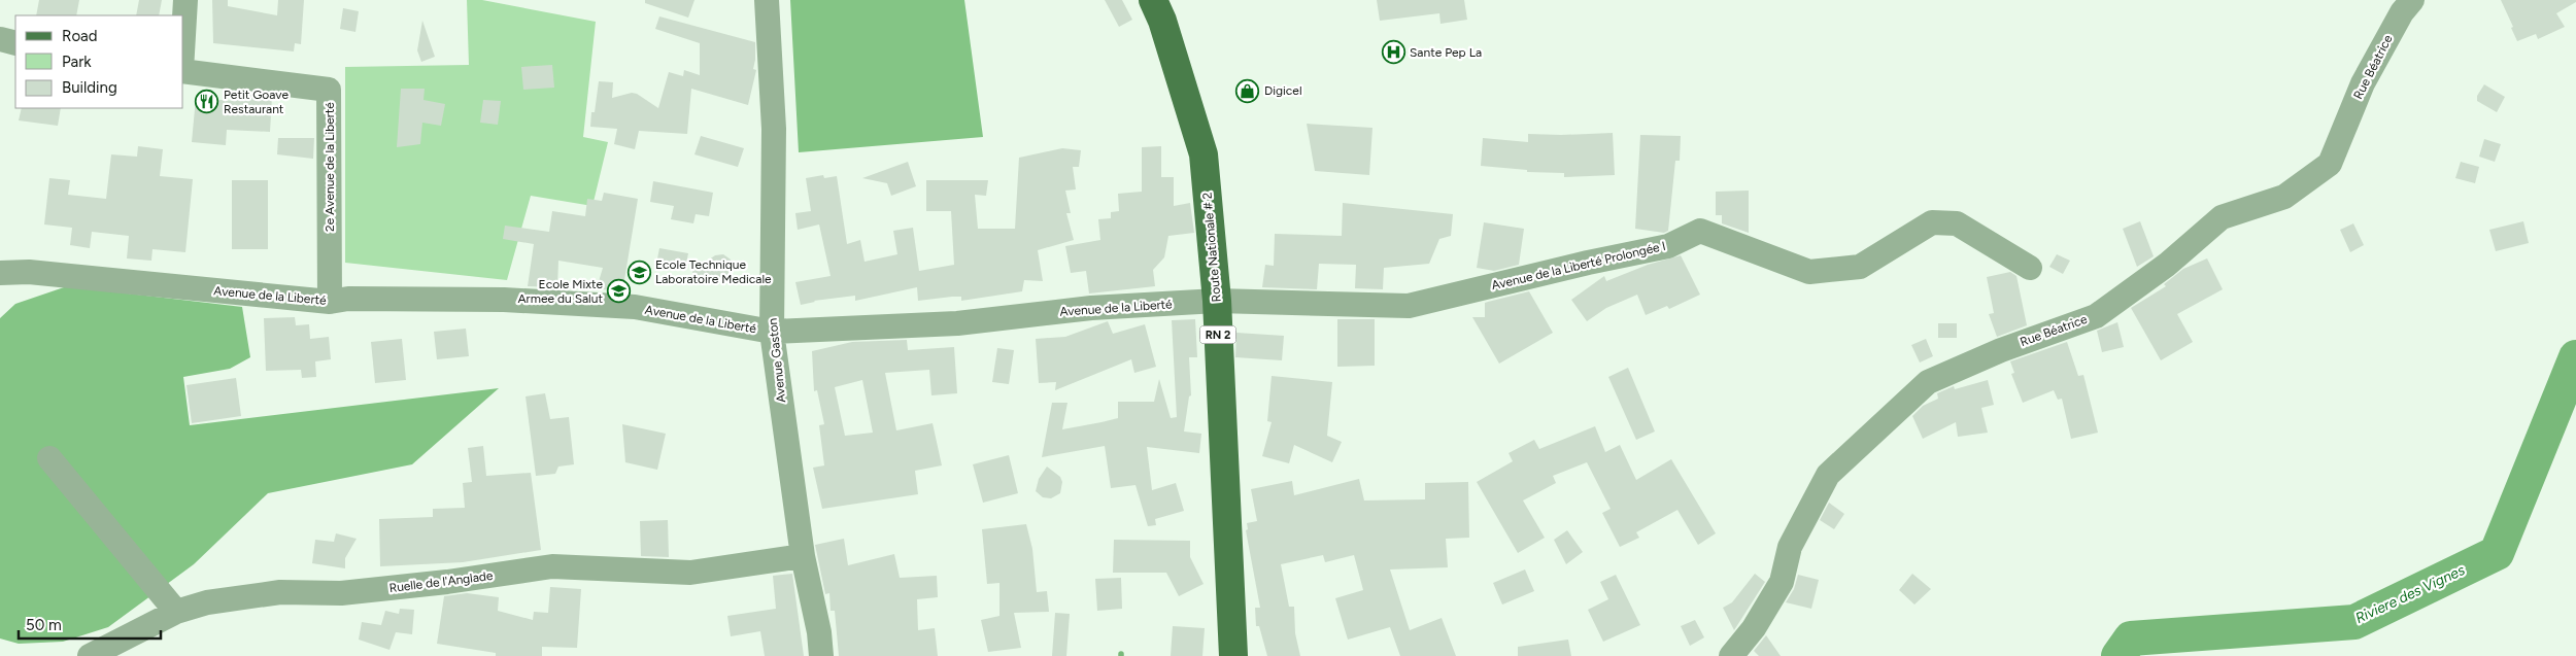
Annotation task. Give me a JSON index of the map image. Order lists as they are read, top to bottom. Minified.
{"streets":{"main road":["Route Nationale # 2","RN 2"],"street":["Rue Béatrice","2e Avenue de la Liberté","Avenue de la Liberté Prolongée I","Avenue de la Liberté","Avenue Gaston","Ruelle de l'Anglade"]},"crossings":[["2e Avenue de la Liberté","Avenue de la Liberté"],["Route Nationale # 2","Avenue de la Liberté Prolongée I"],["Route Nationale # 2","Avenue de la Liberté"],["Avenue de la Liberté Prolongée I","Avenue de la Liberté"],["Avenue de la Liberté","Avenue Gaston"],["Avenue Gaston","Ruelle de l'Anglade"]],"water":["Riviere des Vignes"],"places":{"hospital":["Sante Pep La"],"shop":["Digicel"],"restaurant":["Petit Goave Restaurant"],"school or university":["Ecole Technique Laboratoire Medicale","Ecole Mixte Armee du Salut"]},"legend":["Road","Park","Building"],"scale_bar":"50 m"}
